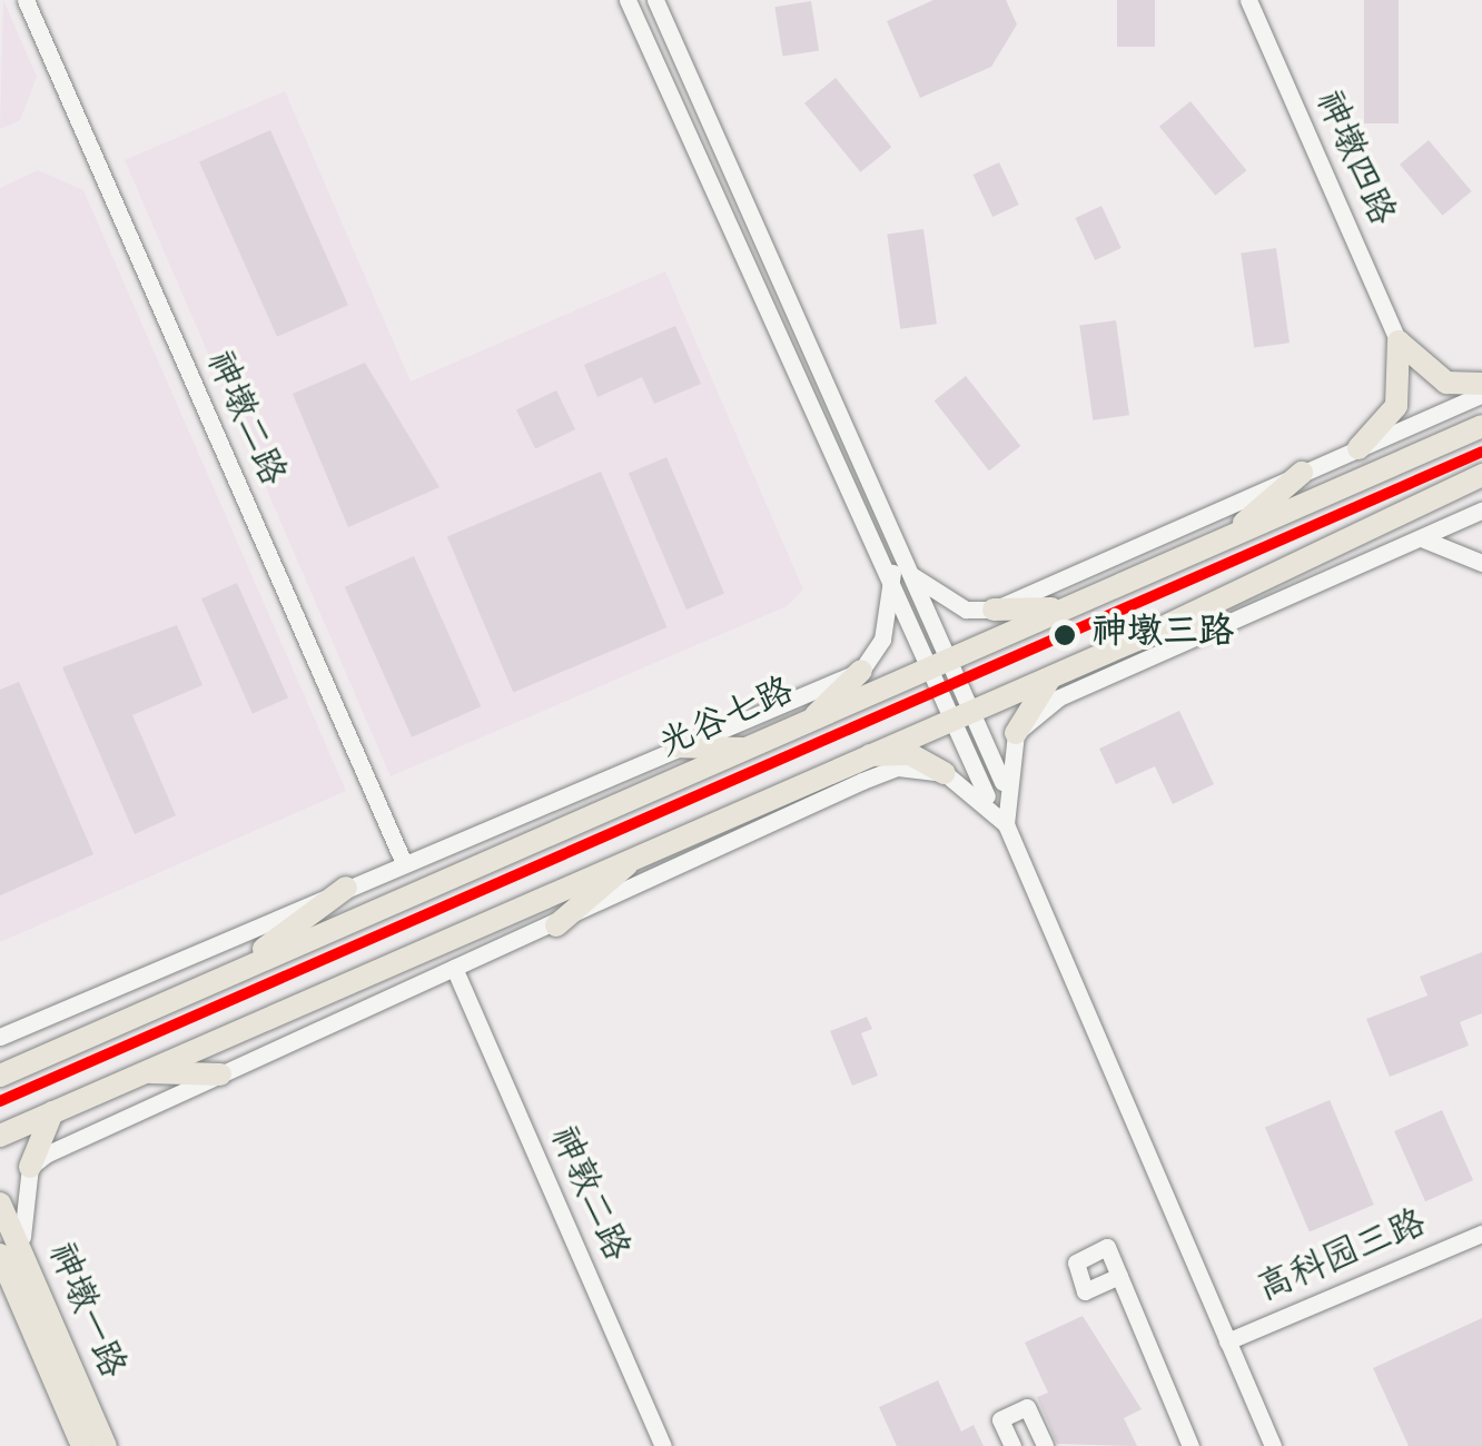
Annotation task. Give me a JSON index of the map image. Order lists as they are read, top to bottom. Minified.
{"streets":{"main road":["光谷七路","神墩一路"],"street":["神墩四路","神墩二路","神敦二路","高科园三路"]},"places":["神墩三路"]}
